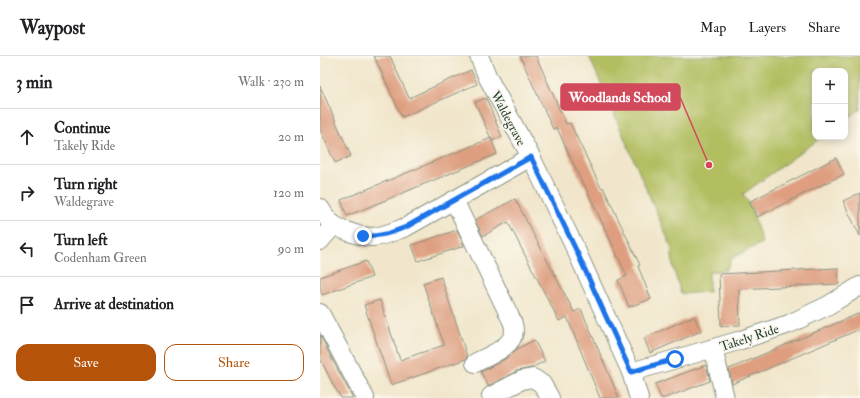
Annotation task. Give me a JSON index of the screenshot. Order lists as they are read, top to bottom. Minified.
{"streets":{"street":["Waldegrave","Takely Ride"]},"crossings":[["Waldegrave","Takely Ride"]],"places":["Woodlands School"],"page":{"header":"Waypost","nav":["Map","Layers","Share"],"heading":["3 min","Walk · 230 m"],"map_buttons":["+","−"],"list":[["Continue","Takely Ride","20 m"],["Turn right","Waldegrave","120 m"],["Turn left","Codenham Green","90 m"],"Arrive at destination"],"buttons":["Save","Share"]}}
